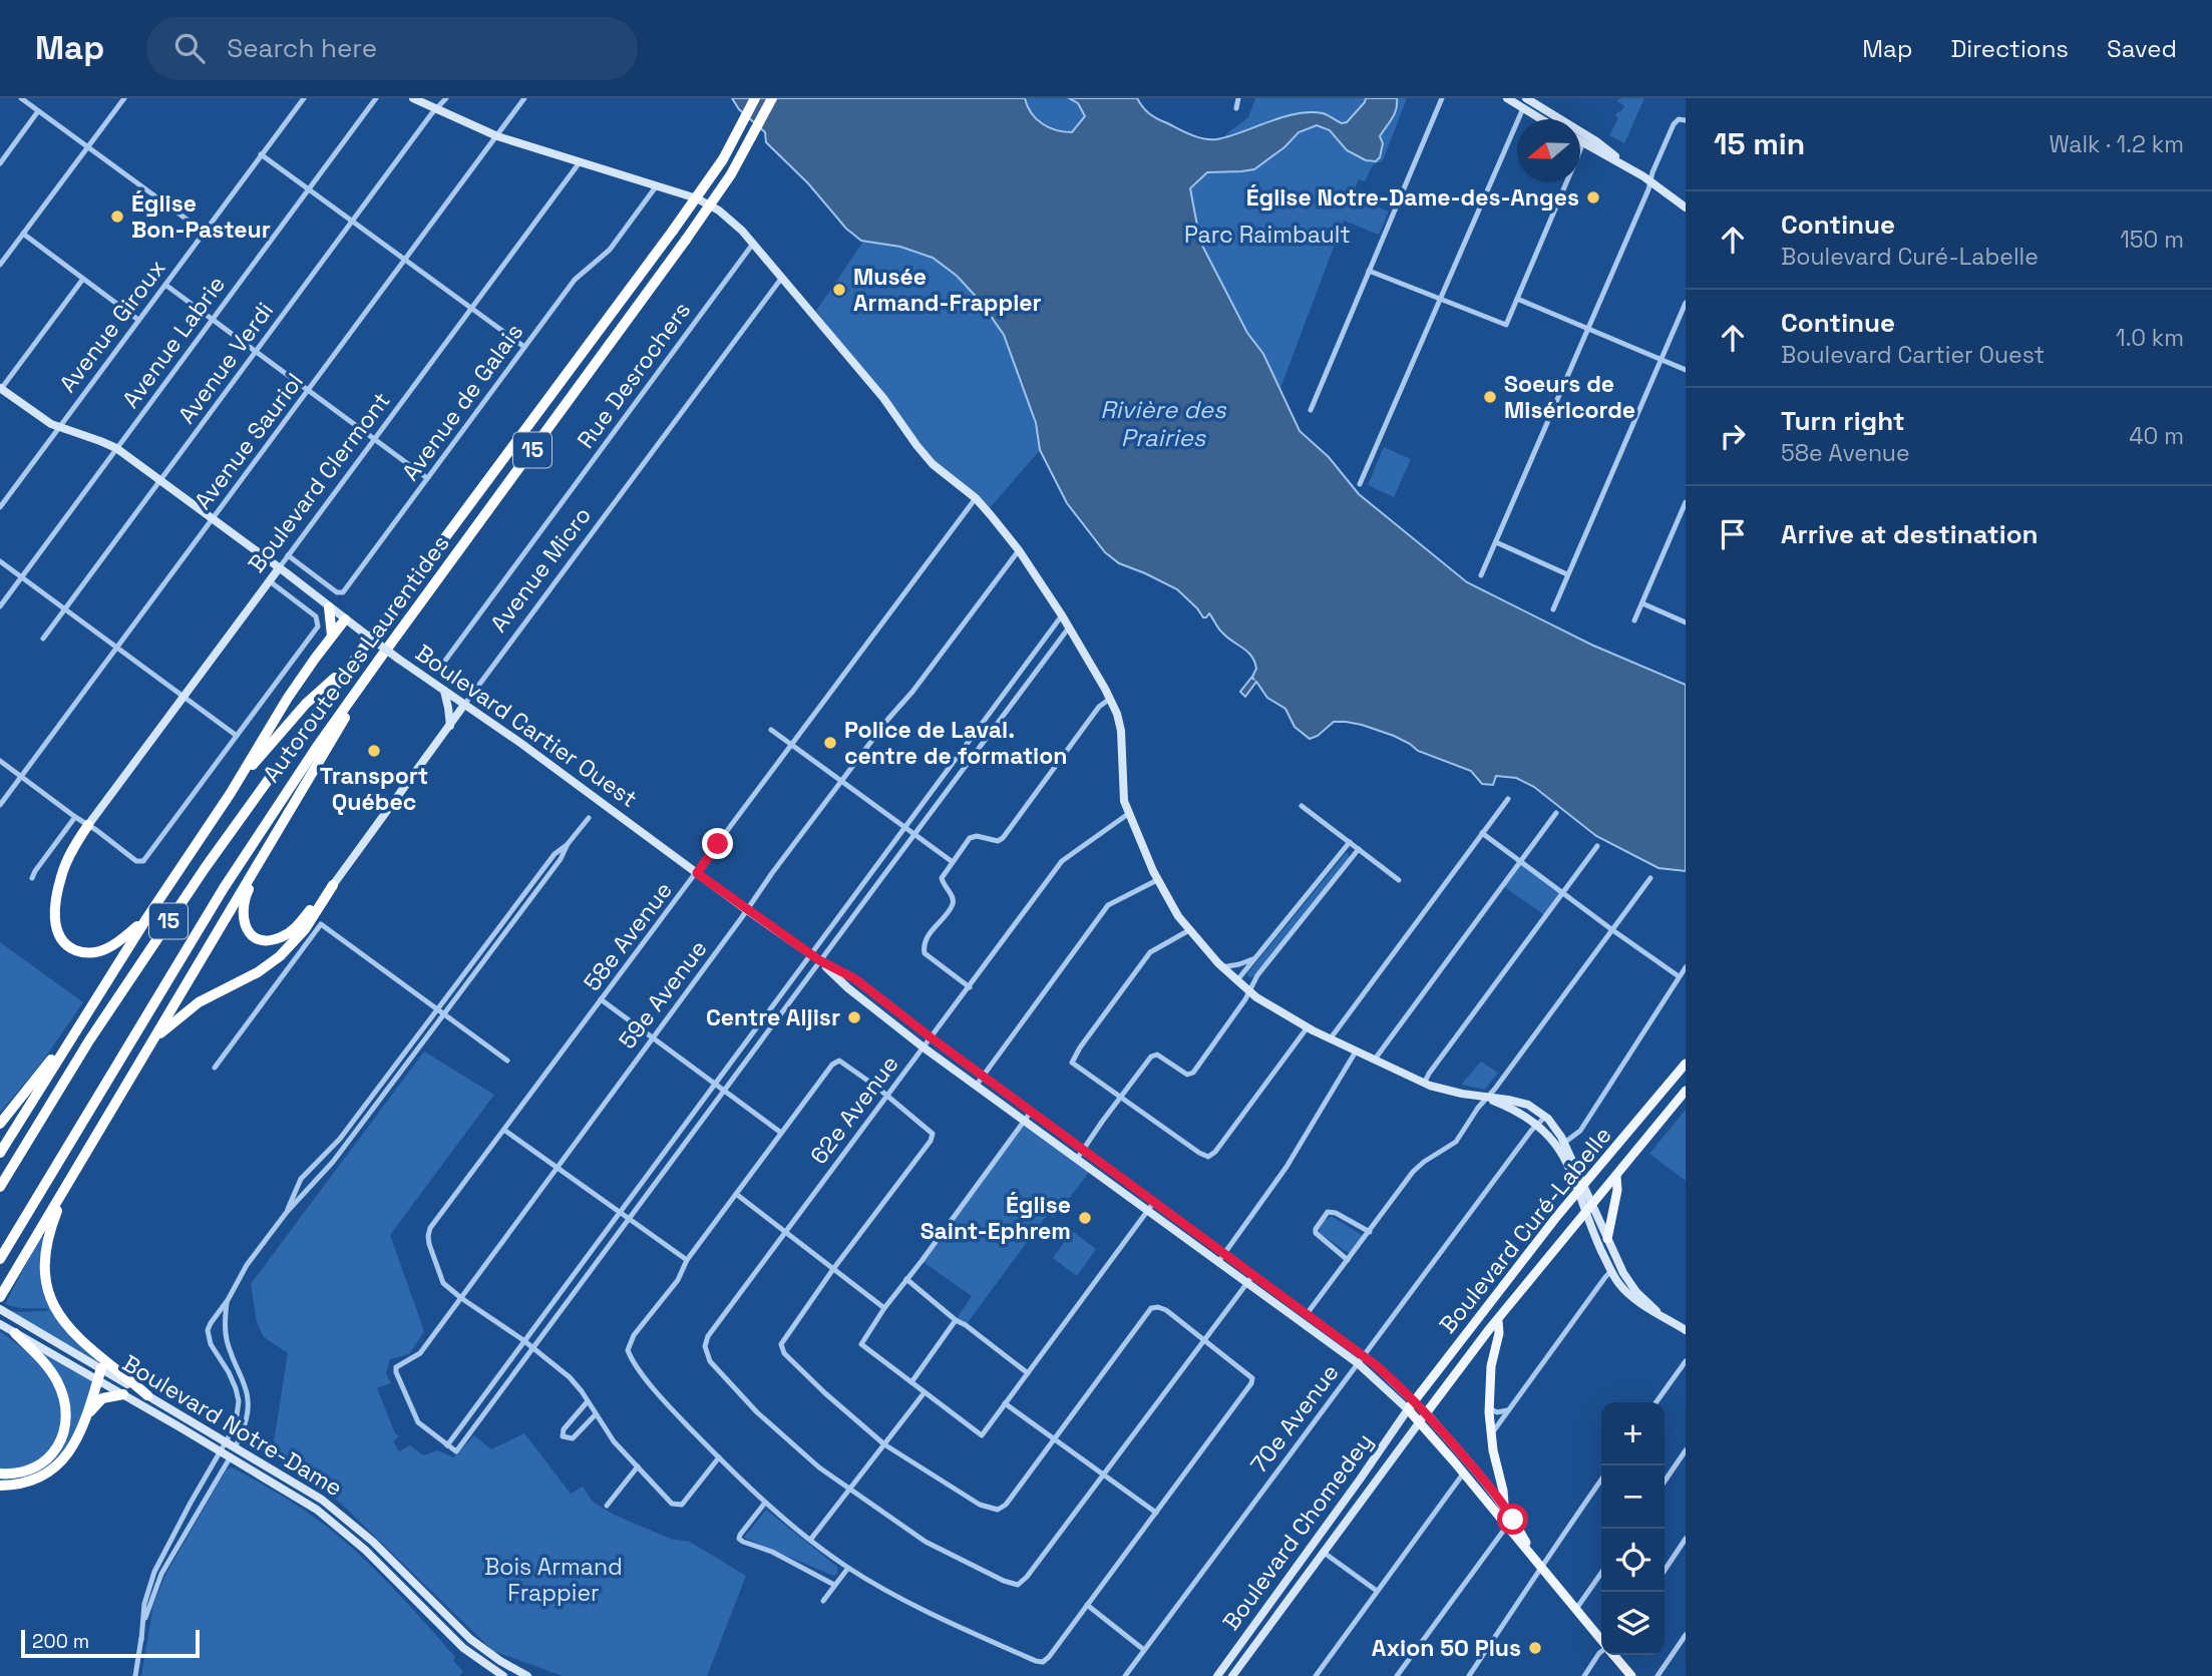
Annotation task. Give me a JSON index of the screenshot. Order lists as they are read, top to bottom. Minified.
{"streets":{"highway":["15","Autoroute des Laurentides"],"main road":["Boulevard Curé-Labelle"],"street":["Avenue Giroux","Avenue Labrie","Avenue Verdi","Rue Desrochers","Avenue de Galais","Avenue Sauriol","Boulevard Clermont","Avenue Micro","Boulevard Cartier Ouest","58e Avenue","59e Avenue","62e Avenue","70e Avenue","Boulevard Notre-Dame","Boulevard Chomedey"]},"crossings":[["Avenue Giroux","Boulevard Cartier Ouest"],["Avenue Labrie","Boulevard Cartier Ouest"],["Avenue Verdi","Boulevard Cartier Ouest"],["Rue Desrochers","Avenue Micro"],["Avenue de Galais","Boulevard Clermont"],["Avenue Sauriol","Boulevard Cartier Ouest"],["Boulevard Clermont","Boulevard Cartier Ouest"],["Avenue Micro","Boulevard Cartier Ouest"],["Boulevard Cartier Ouest","58e Avenue"],["Boulevard Cartier Ouest","59e Avenue"],["Boulevard Cartier Ouest","62e Avenue"],["Boulevard Cartier Ouest","Boulevard Curé-Labelle"],["Boulevard Cartier Ouest","70e Avenue"],["Boulevard Cartier Ouest","Boulevard Chomedey"],["58e Avenue","59e Avenue"],["Boulevard Curé-Labelle","Boulevard Chomedey"]],"water":["Rivière des Prairies"],"parks":["Parc Raimbault","Bois Armand Frappier"],"places":["Église Notre-Dame-des-Anges","Église Bon-Pasteur","Musée Armand-Frappier","Soeurs de Miséricorde","Police de Laval. centre de formation","Transport Québec","Centre Aljisr","Église Saint-Ephrem","Axion 50 Plus"],"scale_bar":"200 m","north":"left","page":{"header":"Map","search":"Search here","nav":["Map","Directions","Saved"],"heading":["15 min","Walk · 1.2 km"],"list":[["Continue","Boulevard Curé-Labelle","150 m"],["Continue","Boulevard Cartier Ouest","1.0 km"],["Turn right","58e Avenue","40 m"],"Arrive at destination"],"map_buttons":["+","−"],"scale":"200 m"}}
